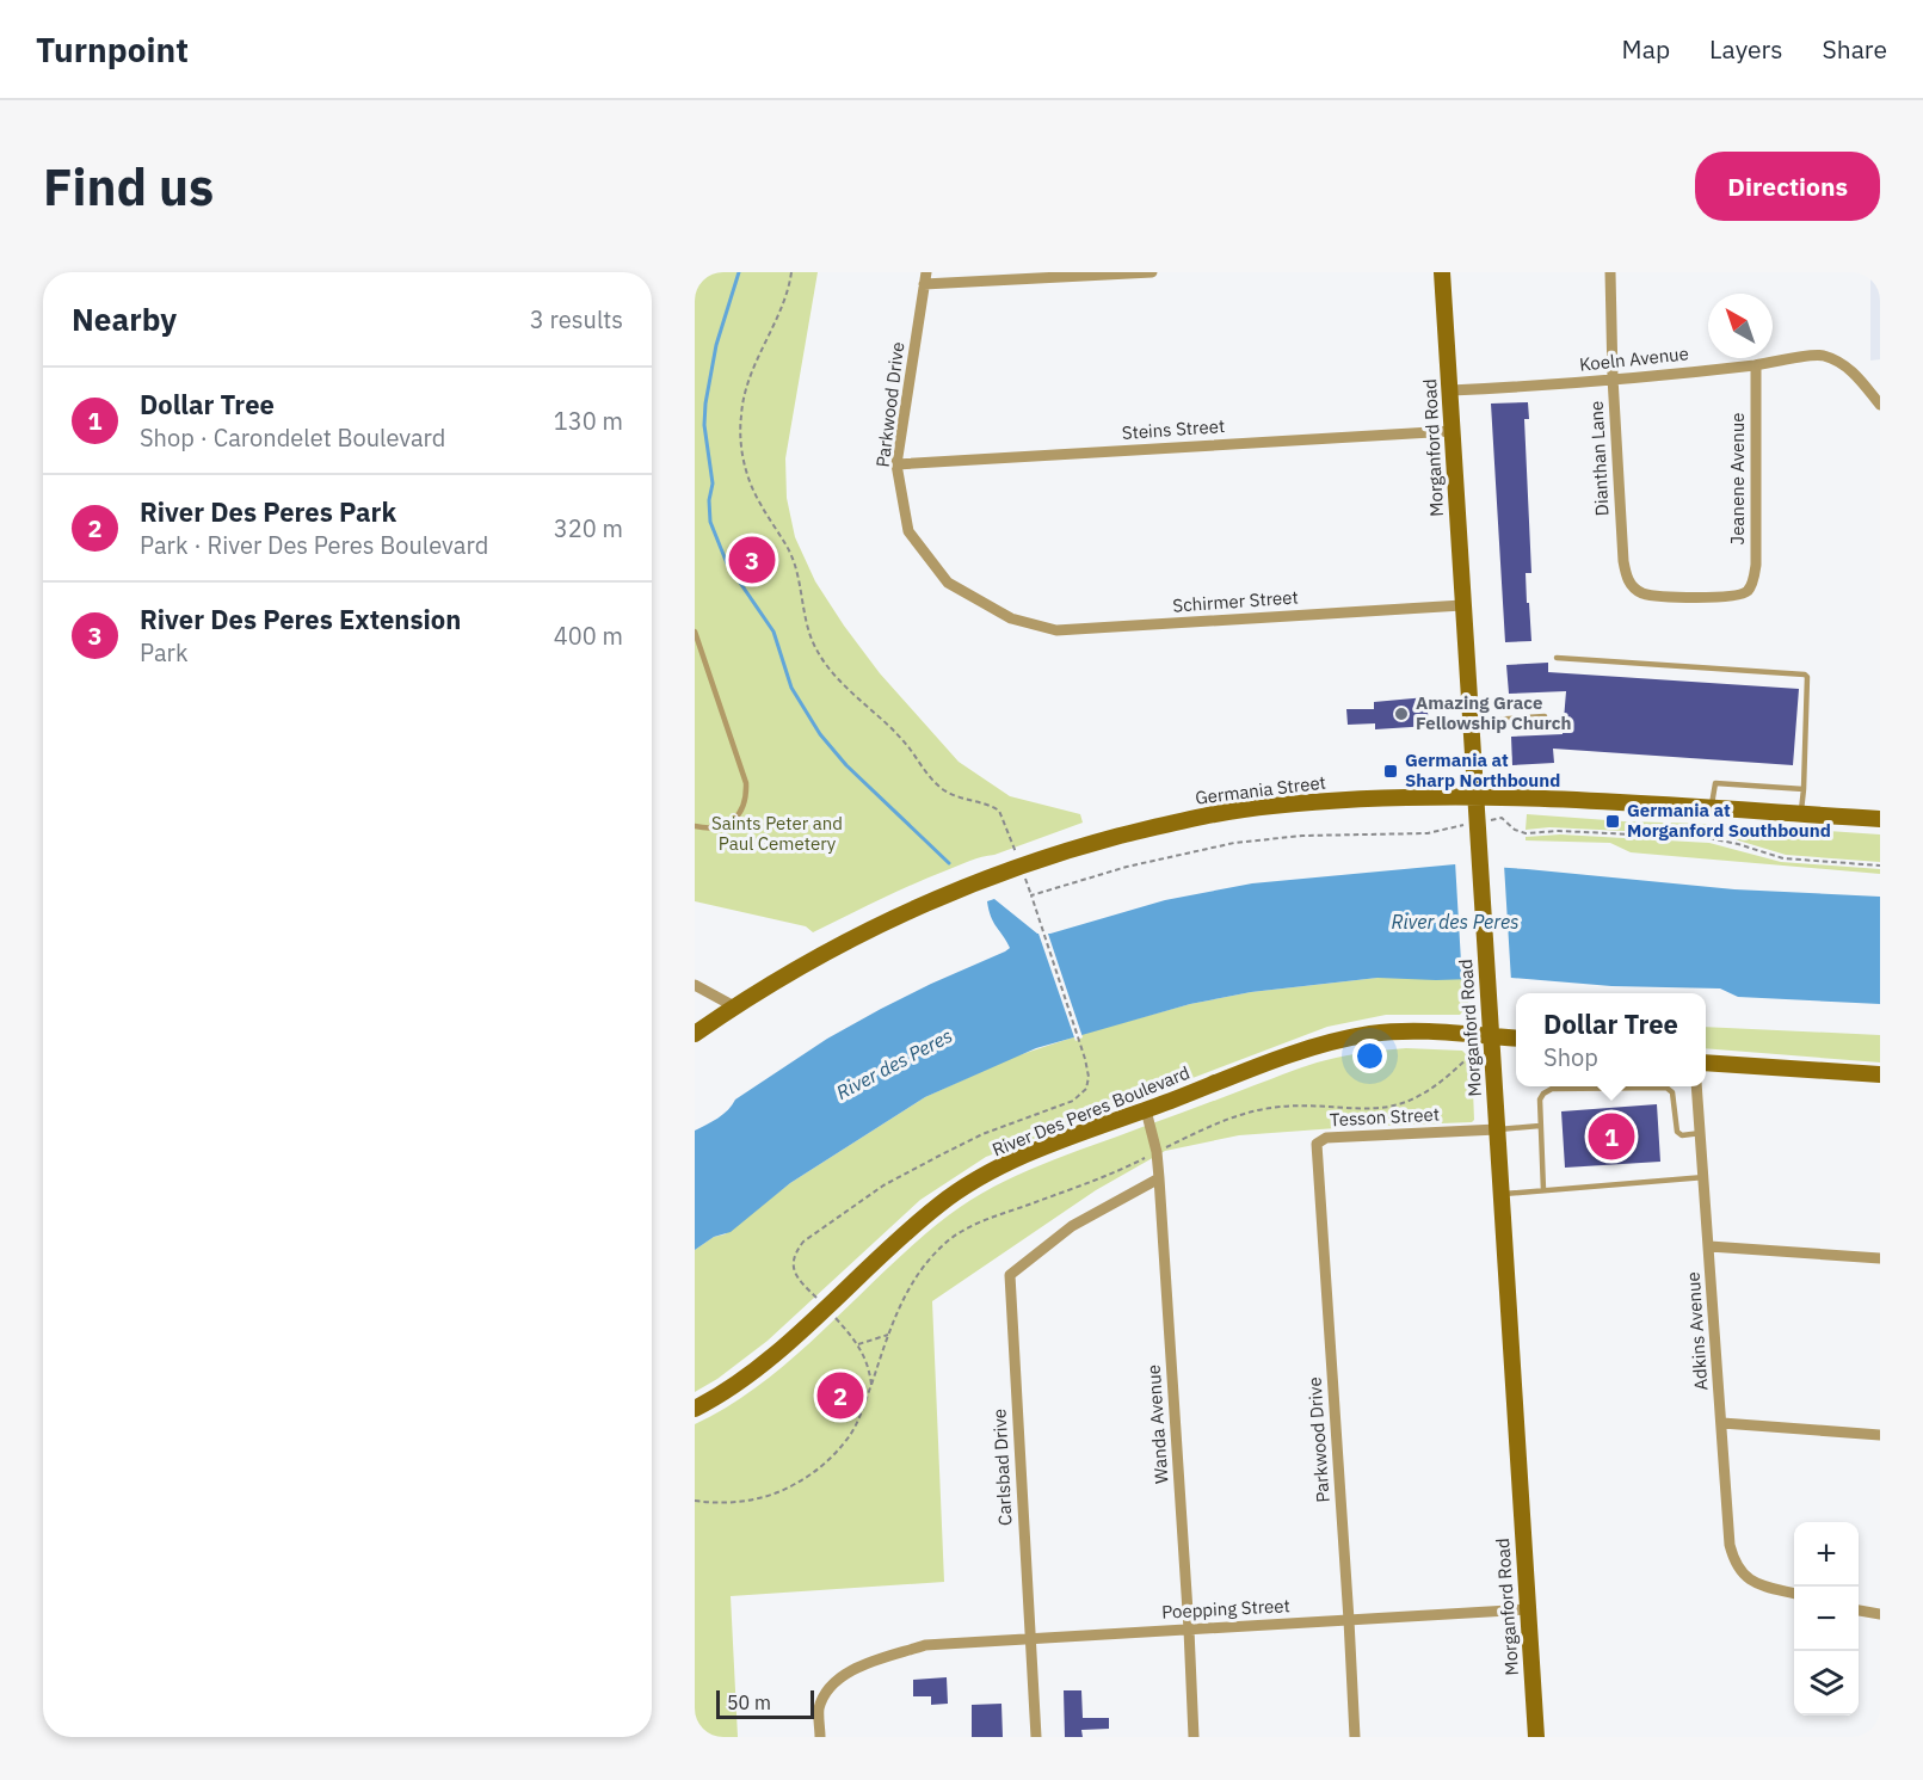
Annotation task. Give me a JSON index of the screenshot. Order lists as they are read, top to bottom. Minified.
{"streets":{"main road":["Morganford Road","Germania Street","River Des Peres Boulevard"],"street":["Koeln Avenue","Parkwood Drive","Steins Street","Dianthan Lane","Jeanene Avenue","Schirmer Street","Tesson Street","Adkins Avenue","Wanda Avenue","Carlsbad Drive","Poepping Street"]},"crossings":[["Koeln Avenue","Morganford Road"],["Koeln Avenue","Dianthan Lane"],["Koeln Avenue","Jeanene Avenue"],["Parkwood Drive","Steins Street"],["Parkwood Drive","Schirmer Street"],["Parkwood Drive","Tesson Street"],["Parkwood Drive","Poepping Street"],["Steins Street","Morganford Road"],["Morganford Road","Schirmer Street"],["Morganford Road","Germania Street"],["Morganford Road","River Des Peres Boulevard"],["Morganford Road","Tesson Street"],["Morganford Road","Poepping Street"],["Dianthan Lane","Jeanene Avenue"],["River Des Peres Boulevard","Wanda Avenue"],["Wanda Avenue","Carlsbad Drive"],["Wanda Avenue","Poepping Street"],["Carlsbad Drive","Poepping Street"]],"water":["River des Peres"],"parks":["Saints Peter and Paul Cemetery"],"places":{"other":["Amazing Grace Fellowship Church"],"transit":["Germania at Sharp Northbound","Germania at Morganford Southbound"]},"scale_bar":"50 m","north":"top left","page":{"header":"Turnpoint","nav":["Map","Layers","Share"],"buttons":"Directions","title":"Find us","heading":["Nearby","3 results"],"list":[{"mark":"1","name":"Dollar Tree","note":"Shop · Carondelet Boulevard","value":"130 m"},{"mark":"2","name":"River Des Peres Park","note":"Park · River Des Peres Boulevard","value":"320 m"},{"mark":"3","name":"River Des Peres Extension","note":"Park","value":"400 m"}],"pins":["3","1","2"],"popup":["Dollar Tree","Shop"],"map_buttons":["+","−"],"scale":"50 m"}}
